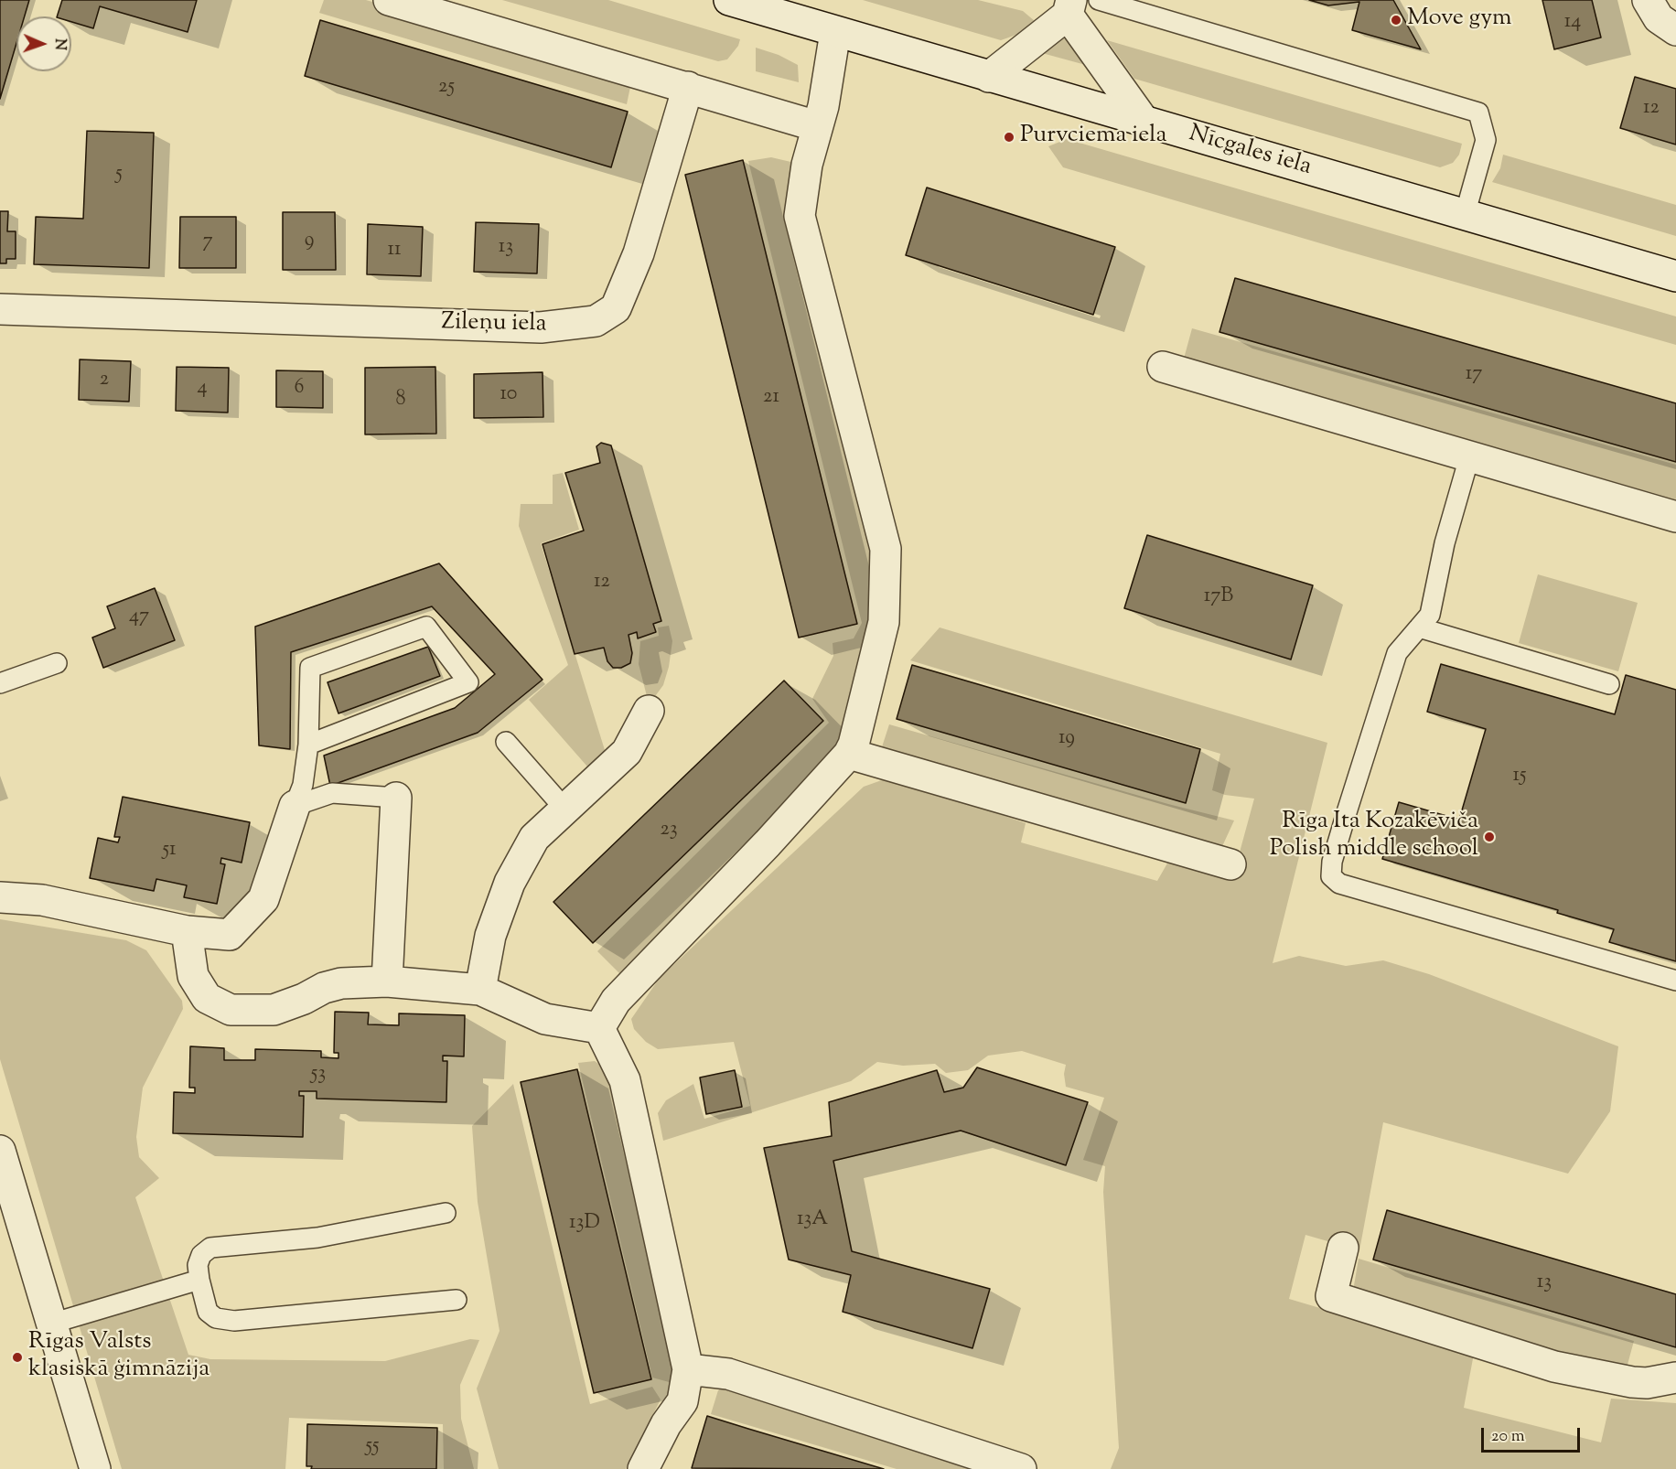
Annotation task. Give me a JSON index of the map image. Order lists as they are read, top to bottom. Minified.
{"streets":{"street":["Nīcgales iela","Zileņu iela"]},"places":["Move gym","Purvciema iela","Rīga Ita Kozakēviča Polish middle school","Rīgas Valsts klasiskā ģimnāzija"],"house_numbers":["14","25","12","5","9","7","13","11","17","2","4","6","10","21","8","12","17B","47","19","15","23","51","53","13A","13D","13","55"],"scale_bar":"20 m","north":"right"}
